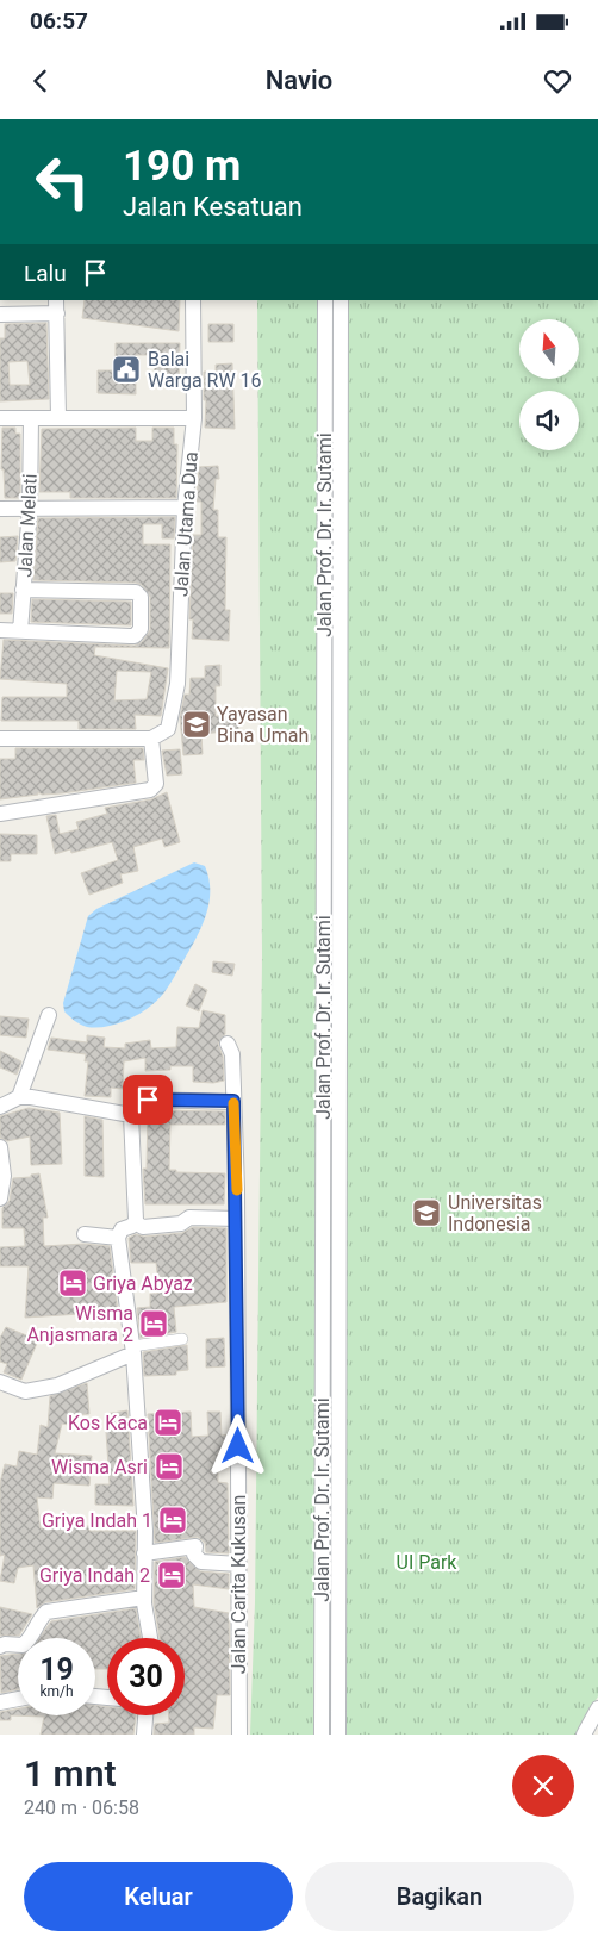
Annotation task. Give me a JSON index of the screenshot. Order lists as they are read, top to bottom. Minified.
{"streets":{"street":["Jalan Utama Dua","Jalan Melati","Jalan Prof. Dr. Ir. Sutami","Jalan Carita Kukusan"]},"parks":["UI Park"],"places":{"public building":["Balai Warga RW 16"],"school or university":["Yayasan Bina Umah","Universitas Indonesia"],"hotel":["Griya Abyaz","Wisma Anjasmara 2","Kos Kaca","Wisma Asri","Griya Indah 1","Griya Indah 2"]},"north":"top","page":{"status":"06:57","header":"Navio","turn":["190 m","Jalan Kesatuan"],"then":"Lalu","speed":"19 km/h","limit":"30","heading":["1 mnt","240 m · 06:58"],"buttons":["Keluar","Bagikan"]}}
